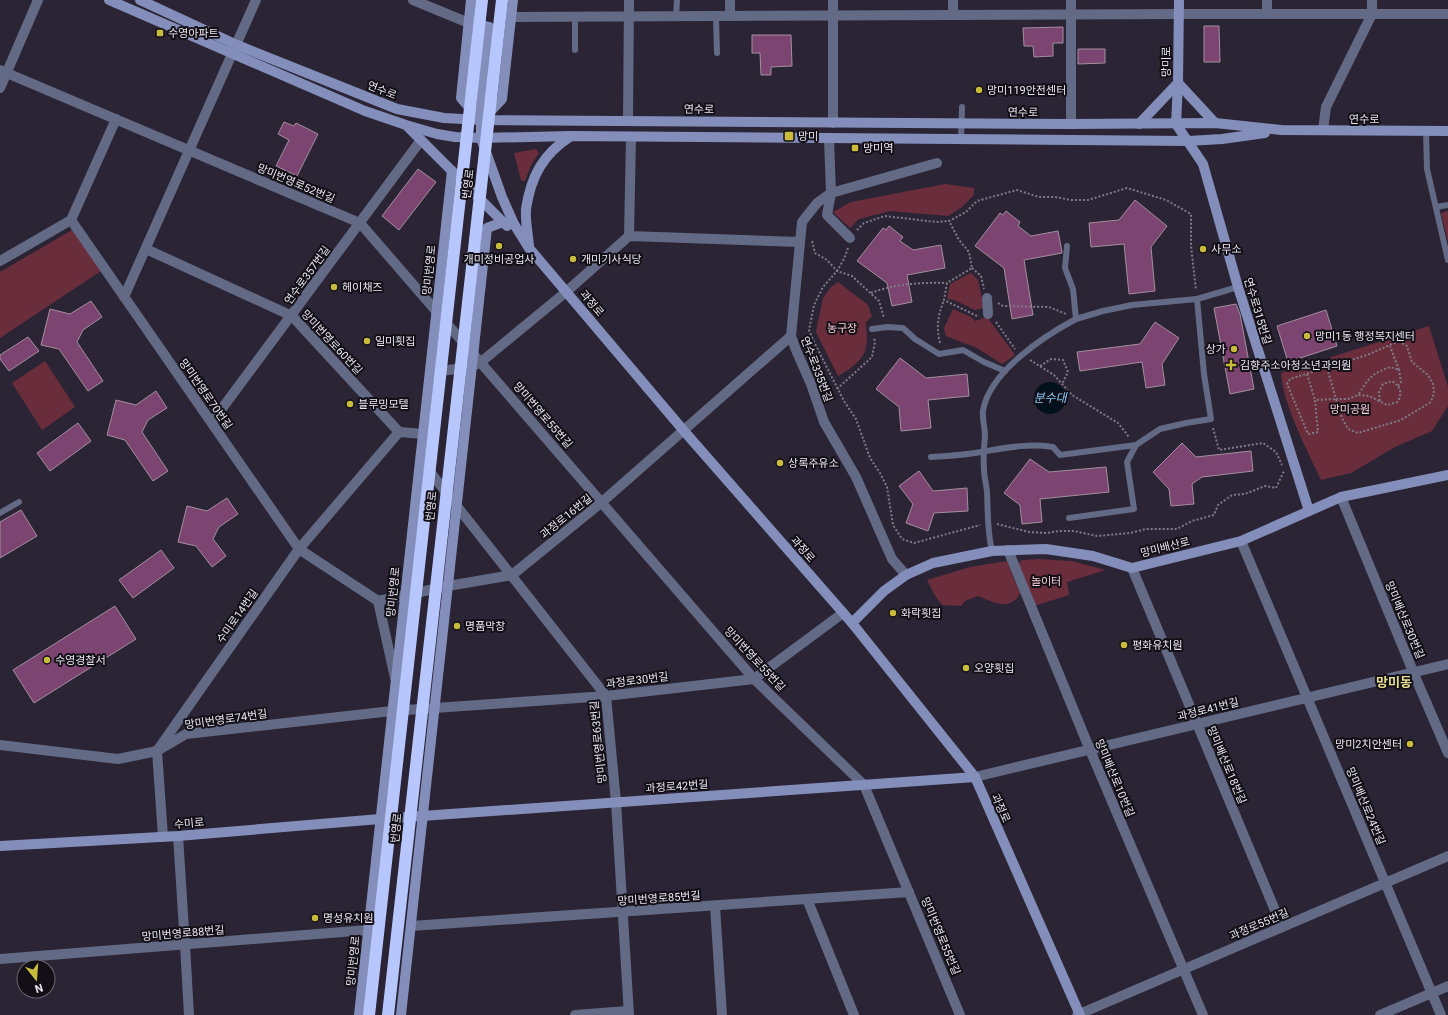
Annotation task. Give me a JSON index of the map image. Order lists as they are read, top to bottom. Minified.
{"streets":{"highway":["번영로"],"street":["망미로","연수로","망미번영로52번길","망미번영로","연수로357번길","과정로","연수로315번길","망미번영로60번길","연수로335번길","망미번영로70번길","망미번영로55번길","과정로16번길","망미배산로","수미로14번길","망미배산로30번길","과정로30번길","과정로41번길","망미번영로74번길","망미번영로63번길","망미배산로18번길","망미배산로10번길","과정로42번길","망미배산로24번길","수미로","망미번영로85번길","과정로55번길","망미번영로88번길"]},"crossings":[["망미로","연수로"],["망미로","연수로315번길"],["연수로","과정로"],["연수로","연수로315번길"],["망미번영로52번길","망미번영로"],["망미번영로52번길","연수로357번길"],["망미번영로52번길","망미번영로55번길"],["망미번영로","과정로16번길"],["망미번영로","망미번영로74번길"],["망미번영로","망미번영로63번길"],["망미번영로","과정로42번길"],["망미번영로","수미로"],["망미번영로","망미번영로88번길"],["연수로357번길","망미번영로60번길"],["연수로357번길","망미번영로70번길"],["과정로","과정로16번길"],["과정로","망미배산로"],["과정로","과정로30번길"],["과정로","과정로41번길"],["과정로","과정로42번길"],["과정로","과정로55번길"],["연수로315번길","망미배산로"],["망미번영로60번길","수미로14번길"],["연수로335번길","과정로16번길"],["연수로335번길","망미배산로"],["망미번영로70번길","수미로14번길"],["망미번영로55번길","과정로16번길"],["망미번영로55번길","과정로30번길"],["망미번영로55번길","과정로42번길"],["망미번영로55번길","망미번영로85번길"],["과정로16번길","망미번영로63번길"],["망미배산로","망미배산로30번길"],["망미배산로","망미배산로18번길"],["망미배산로","망미배산로10번길"],["망미배산로","망미배산로24번길"],["수미로14번길","망미번영로74번길"],["망미배산로30번길","과정로41번길"],["과정로30번길","망미번영로74번길"],["과정로30번길","망미번영로63번길"],["과정로41번길","망미배산로18번길"],["과정로41번길","망미배산로10번길"],["과정로41번길","과정로42번길"],["과정로41번길","망미배산로24번길"],["망미번영로63번길","과정로42번길"],["망미번영로63번길","망미번영로85번길"],["망미배산로18번길","과정로55번길"],["망미배산로10번길","과정로55번길"],["과정로42번길","수미로"],["망미배산로24번길","과정로55번길"]],"districts":["망미동"],"water":["분수대"],"parks":["농구장","망미공원","놀이터"],"places":{"transit":["수영아파트","망미","망미역"],"other":["망미119안전센터","개미정비공업사","사무소","개미기사식당","헤이채즈","망미1동 행정복지센터","일미횟집","상가","블루밍모텔","상록주유소","화락횟집","명품막창","평화유치원","수영경찰서","오양횟집","망미2치안센터","명성유치원"],"health":["김향주소아청소년과의원"]},"north":"bottom"}
